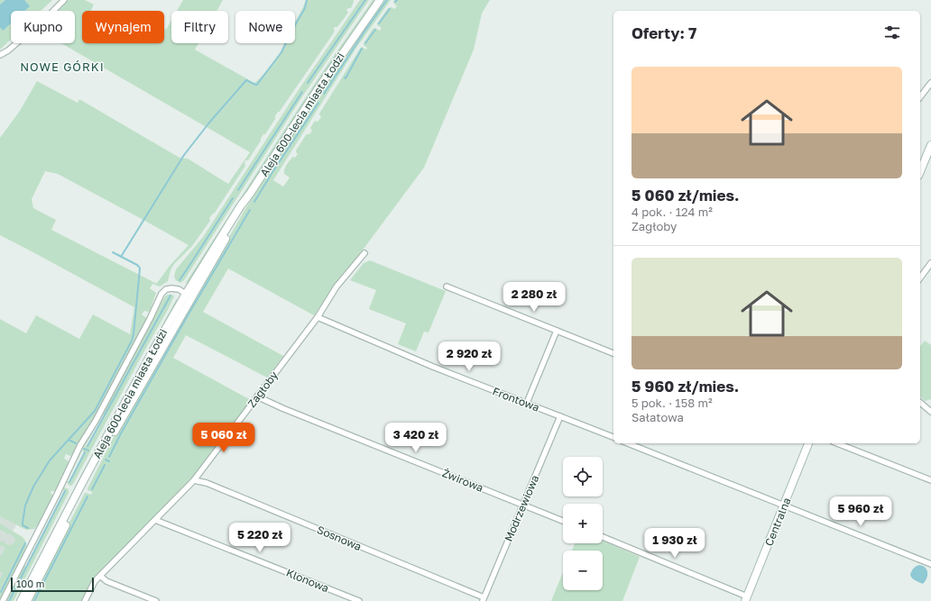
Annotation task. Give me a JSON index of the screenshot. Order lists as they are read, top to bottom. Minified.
{"streets":{"main road":["Aleja 600-lecia miasta Łodzi","Centralna"],"street":["Zagłoby","Frontowa","Żwirowa","Modrzewiowa","Sosnowa","Klonowa"]},"crossings":[["Zagłoby","Frontowa"],["Zagłoby","Żwirowa"],["Zagłoby","Sosnowa"],["Zagłoby","Klonowa"],["Frontowa","Modrzewiowa"],["Żwirowa","Modrzewiowa"],["Modrzewiowa","Sosnowa"]],"districts":["NOWE GÓRKI"],"scale_bar":"100 m","page":{"chip":["Kupno","Wynajem","Filtry","Nowe"],"heading":"Oferty: 7","list":[{"name":"5 060 zł/mies.","note":"4 pok. · 124 m² · Zagłoby"},{"name":"5 960 zł/mies.","note":"5 pok. · 158 m² · Sałatowa"}],"price":["2 280 zł","2 920 zł","5 060 zł","3 420 zł","5 960 zł","5 220 zł","1 930 zł"],"map_buttons":["+","−"],"scale":"100 m"}}
